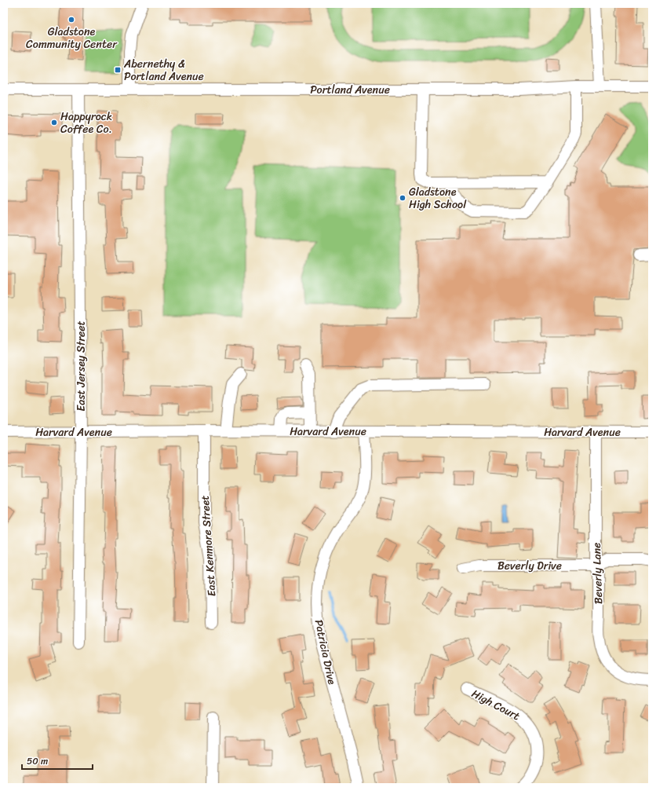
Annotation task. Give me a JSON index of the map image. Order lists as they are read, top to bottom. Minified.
{"streets":{"street":["Portland Avenue","East Jersey Street","Harvard Avenue","East Kenmore Street","Beverly Drive","Beverly Lane","Patricia Drive","High Court"]},"crossings":[["Portland Avenue","East Jersey Street"],["East Jersey Street","Harvard Avenue"],["Harvard Avenue","East Kenmore Street"],["Harvard Avenue","Beverly Lane"],["Harvard Avenue","Patricia Drive"],["Beverly Drive","Beverly Lane"]],"places":{"other":["Gladstone Community Center","Happyrock Coffee Co.","Gladstone High School"],"transit":["Abernethy & Portland Avenue"]},"scale_bar":"50 m"}
